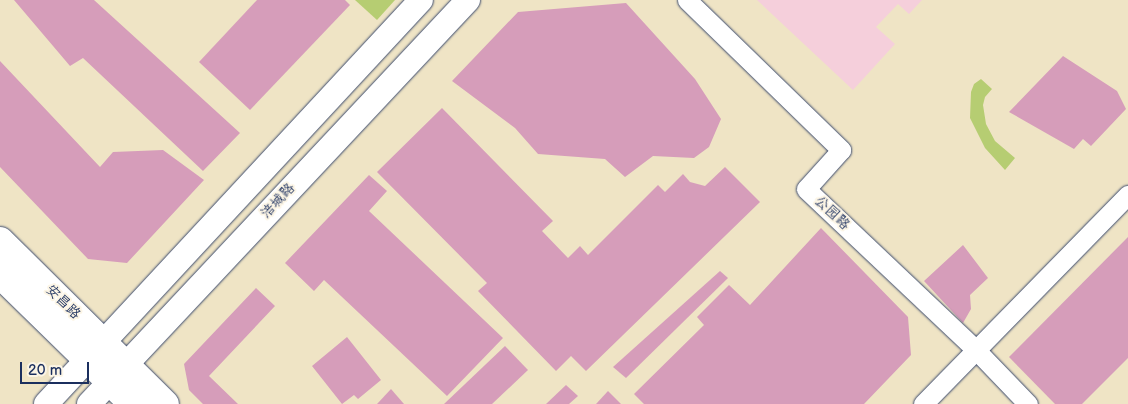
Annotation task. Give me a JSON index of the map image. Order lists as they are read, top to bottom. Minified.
{"streets":{"main road":["安昌路"],"street":["涪城路","公园路"]},"crossings":[["涪城路","安昌路"]],"scale_bar":"20 m"}
